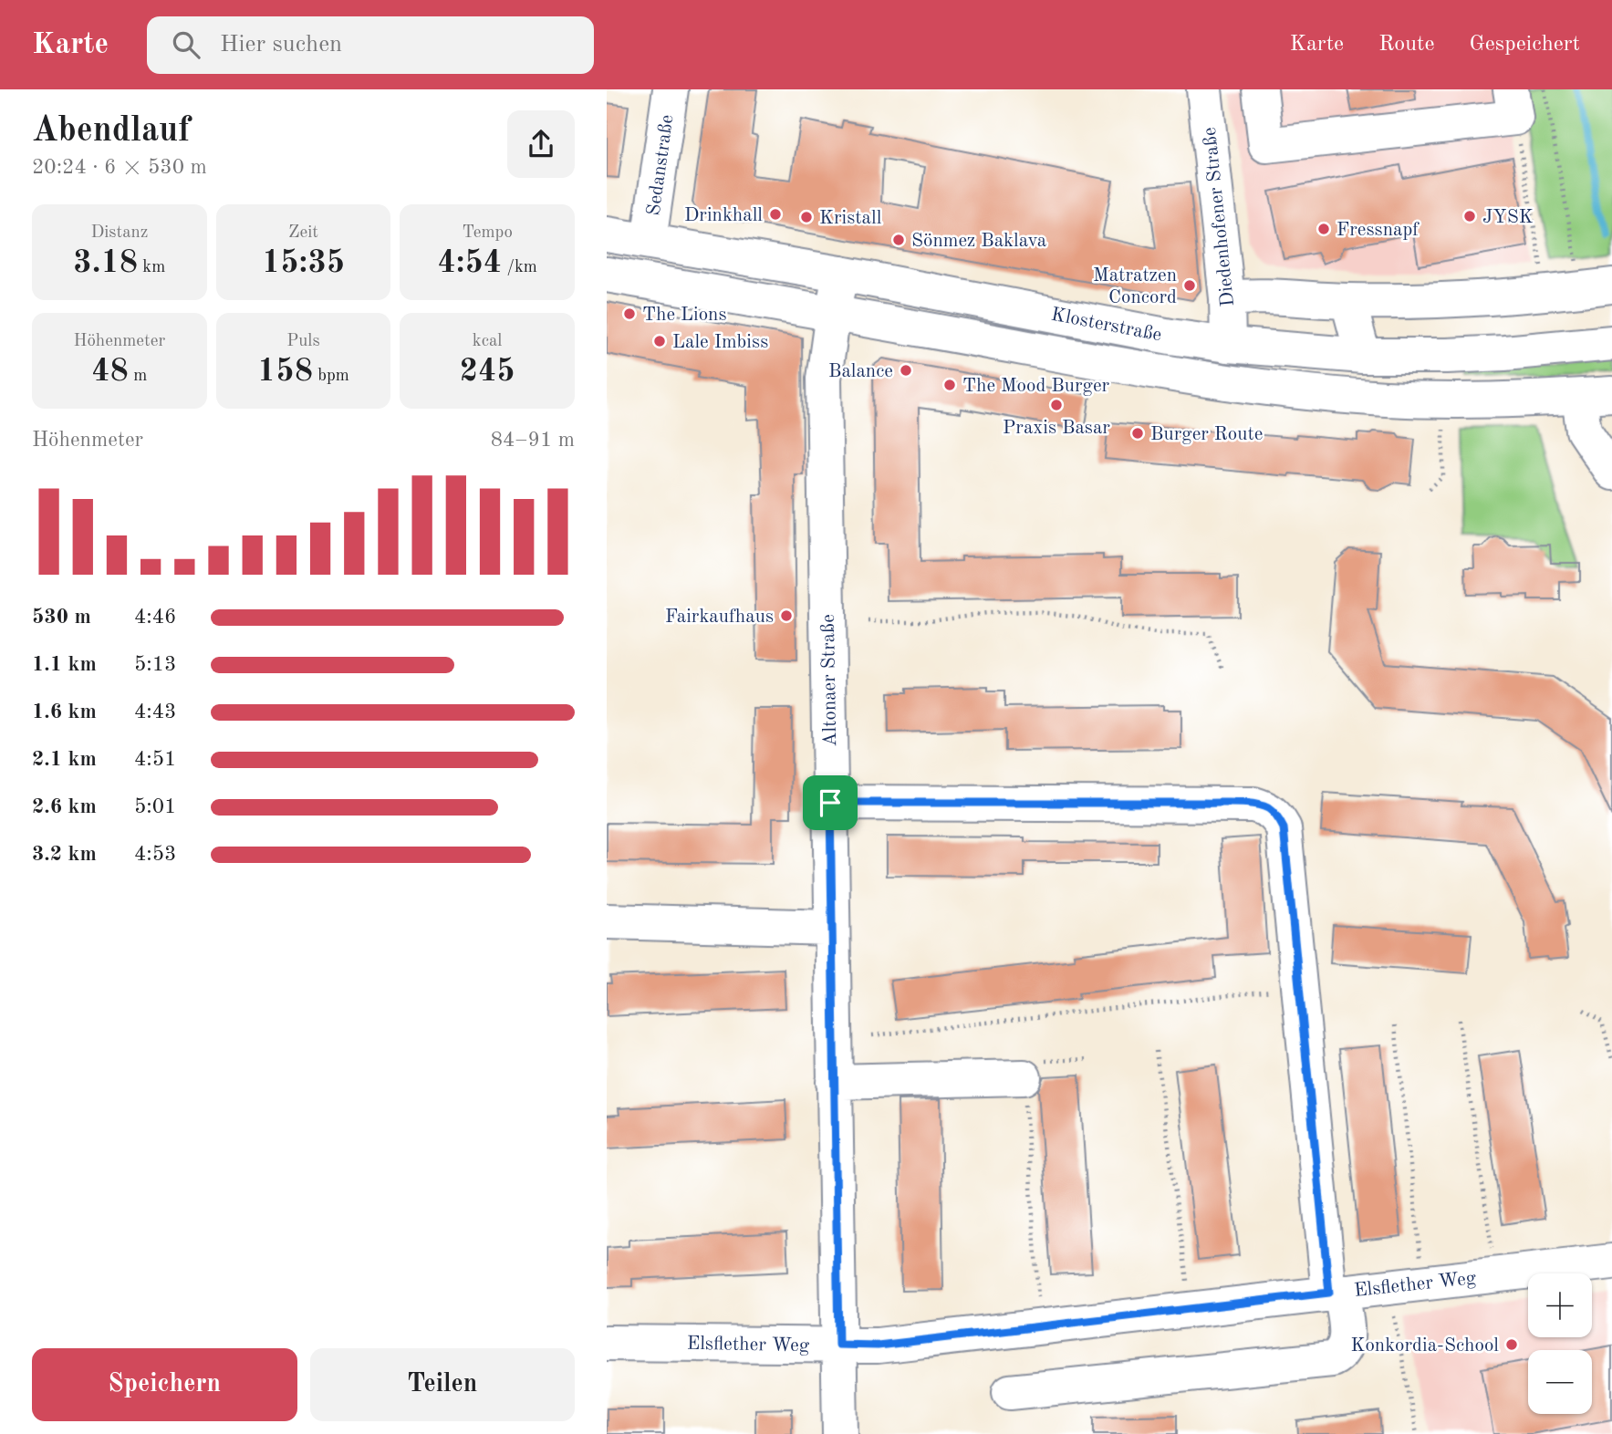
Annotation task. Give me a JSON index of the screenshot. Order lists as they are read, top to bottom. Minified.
{"streets":{"street":["Sedanstraße","Diedenhofener Straße","Klosterstraße","Altonaer Straße","Elsflether Weg"]},"crossings":[["Sedanstraße","Klosterstraße"],["Diedenhofener Straße","Klosterstraße"],["Klosterstraße","Altonaer Straße"],["Altonaer Straße","Elsflether Weg"]],"places":["Drinkhall","JYSK","Kristall","Fressnapf","Sönmez Baklava","Matratzen Concord","The Lions","Lale Imbiss","Balance","The Mood Burger","Praxis Basar","Burger Route","Fairkaufhaus","Konkordia-School"],"page":{"header":"Karte","search":"Hier suchen","nav":["Karte","Route","Gespeichert"],"heading":["Abendlauf","20:24 · 6 × 530 m"],"stats":[["Distanz","3.18 km"],["Zeit","15:35"],["Tempo","4:54 /km"],["Höhenmeter","48 m"],["Puls","158 bpm"],["kcal","245"]],"chart":["Höhenmeter","84–91 m"],"list":[{"name":"530 m","note":"4:46"},{"name":"1.1 km","note":"5:13"},{"name":"1.6 km","note":"4:43"},{"name":"2.1 km","note":"4:51"},{"name":"2.6 km","note":"5:01"},{"name":"3.2 km","note":"4:53"}],"map_buttons":["+","−"],"buttons":["Speichern","Teilen"]}}
